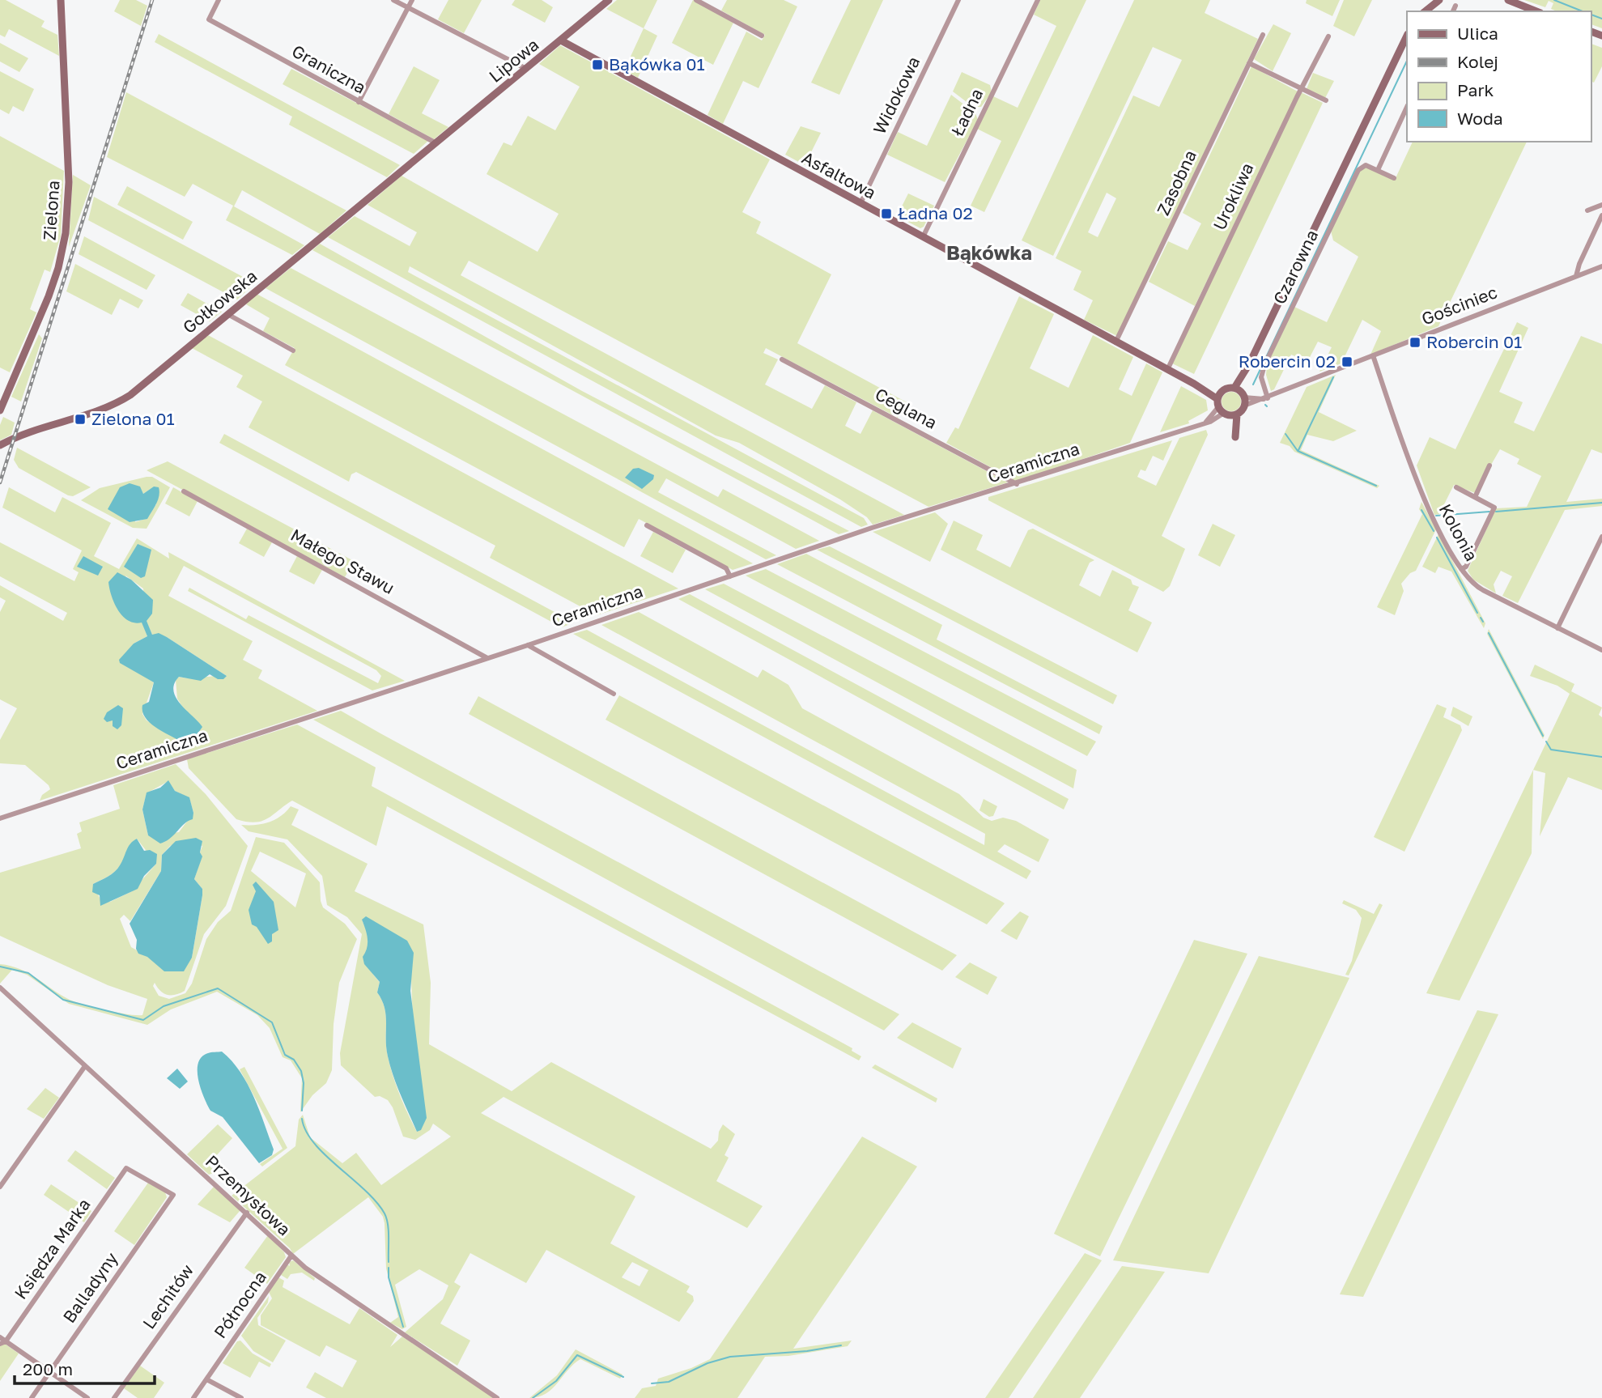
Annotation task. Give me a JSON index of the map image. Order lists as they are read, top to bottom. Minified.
{"streets":{"street":["Lipowa","Graniczna","Widokowa","Ładna","Asfaltowa","Zasobna","Urokliwa","Zielona","Czarowna","Gołkowska","Gościniec","Ceglana","Ceramiczna","Kolonia","Małego Stawu","Przemysłowa","Księdza Marka","Balladyny","Lechitów","Północna"]},"crossings":[["Lipowa","Graniczna"],["Lipowa","Asfaltowa"],["Lipowa","Gołkowska"],["Graniczna","Gołkowska"],["Widokowa","Asfaltowa"],["Ładna","Asfaltowa"],["Asfaltowa","Zasobna"],["Asfaltowa","Urokliwa"],["Asfaltowa","Ceramiczna"],["Czarowna","Gościniec"],["Gościniec","Kolonia"],["Ceglana","Ceramiczna"],["Ceramiczna","Małego Stawu"],["Przemysłowa","Lechitów"],["Przemysłowa","Północna"],["Księdza Marka","Balladyny"]],"districts":["Bąkówka"],"places":{"transit":["Bąkówka 01","Ładna 02","Robercin 01","Robercin 02","Zielona 01"]},"legend":["Ulica","Kolej","Park","Woda"],"scale_bar":"200 m"}
